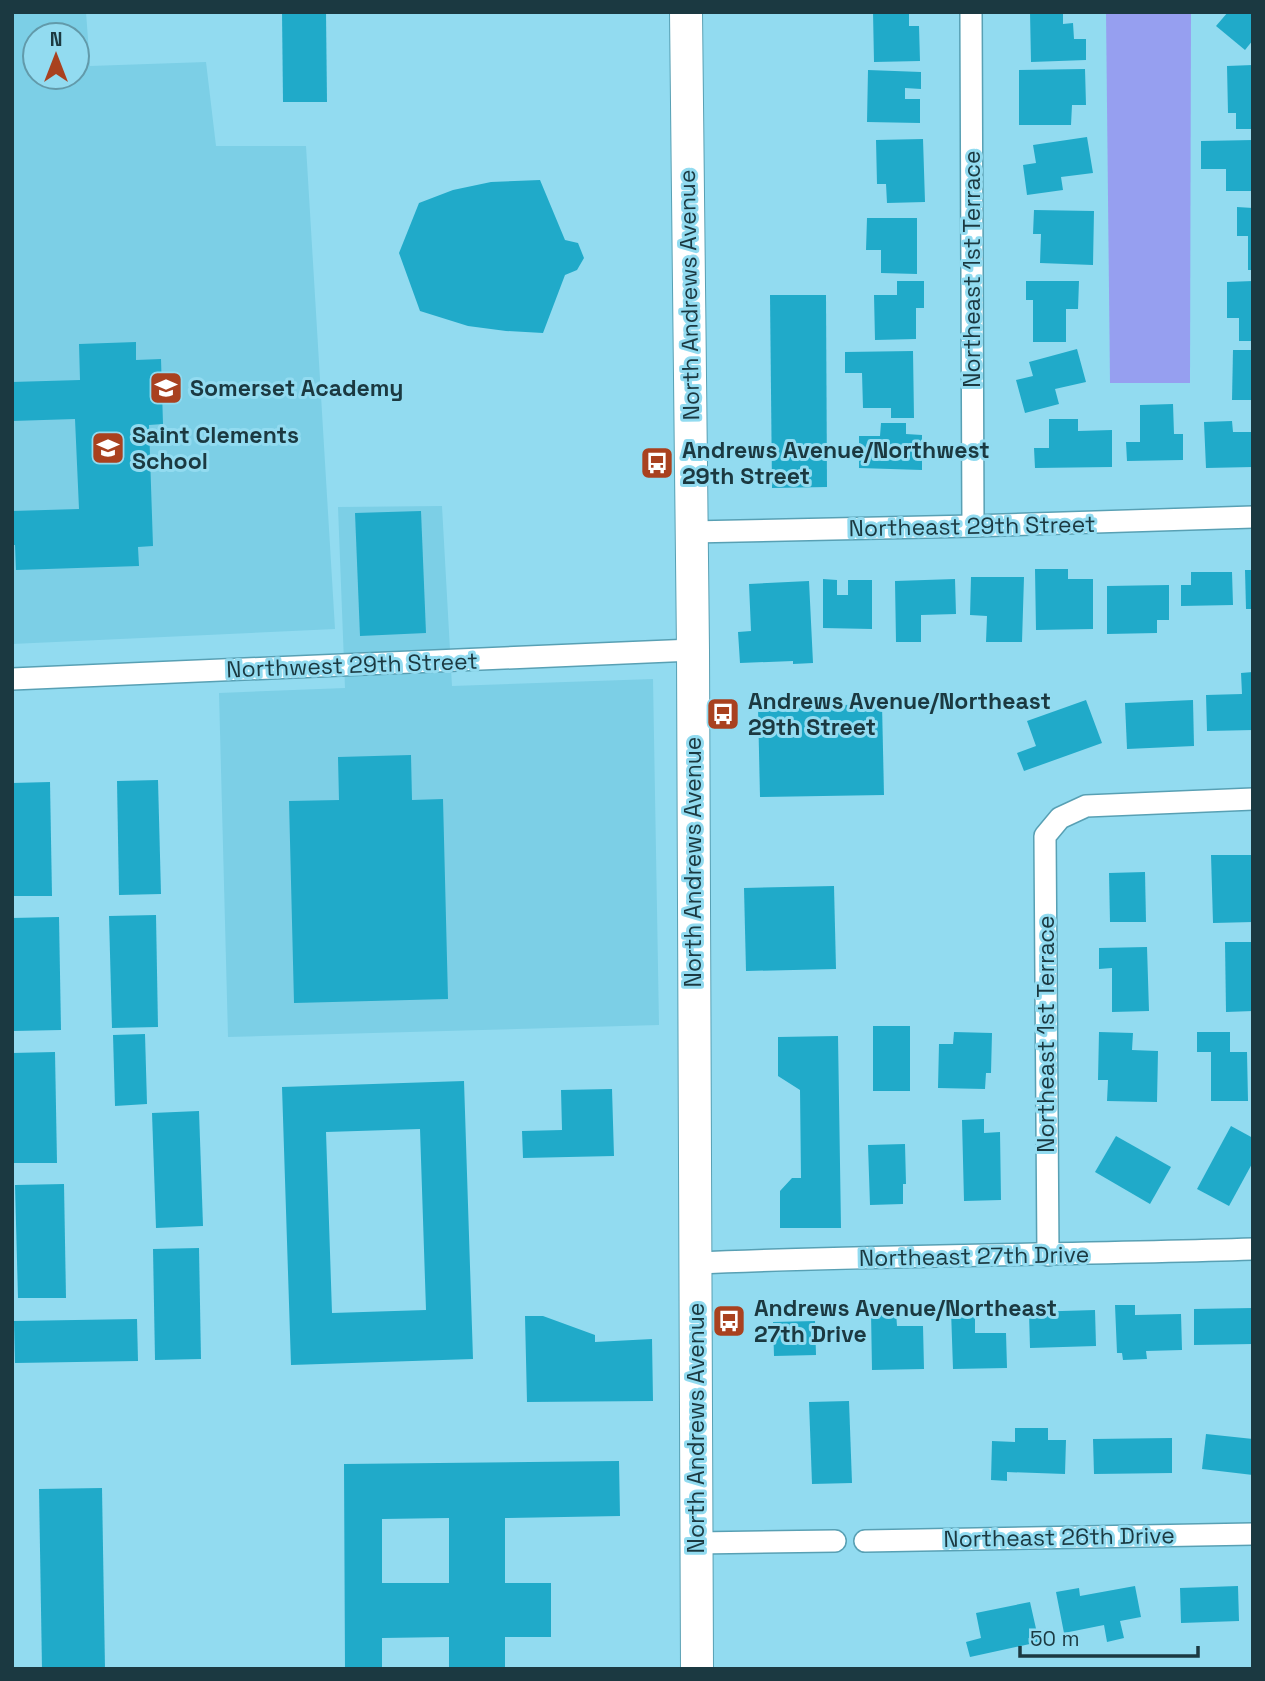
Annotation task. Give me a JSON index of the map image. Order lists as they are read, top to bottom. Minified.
{"streets":{"main road":["North Andrews Avenue"],"street":["Northeast 1st Terrace","Northeast 29th Street","Northwest 29th Street","Northeast 27th Drive","Northeast 26th Drive"]},"crossings":[["Northeast 1st Terrace","Northeast 29th Street"],["Northeast 1st Terrace","Northeast 27th Drive"],["North Andrews Avenue","Northeast 29th Street"],["North Andrews Avenue","Northwest 29th Street"],["North Andrews Avenue","Northeast 27th Drive"]],"places":{"school or university":["Somerset Academy","Saint Clements School"],"bus stop":["Andrews Avenue/Northwest 29th Street","Andrews Avenue/Northeast 29th Street","Andrews Avenue/Northeast 27th Drive"]},"scale_bar":"50 m","north":"top"}
